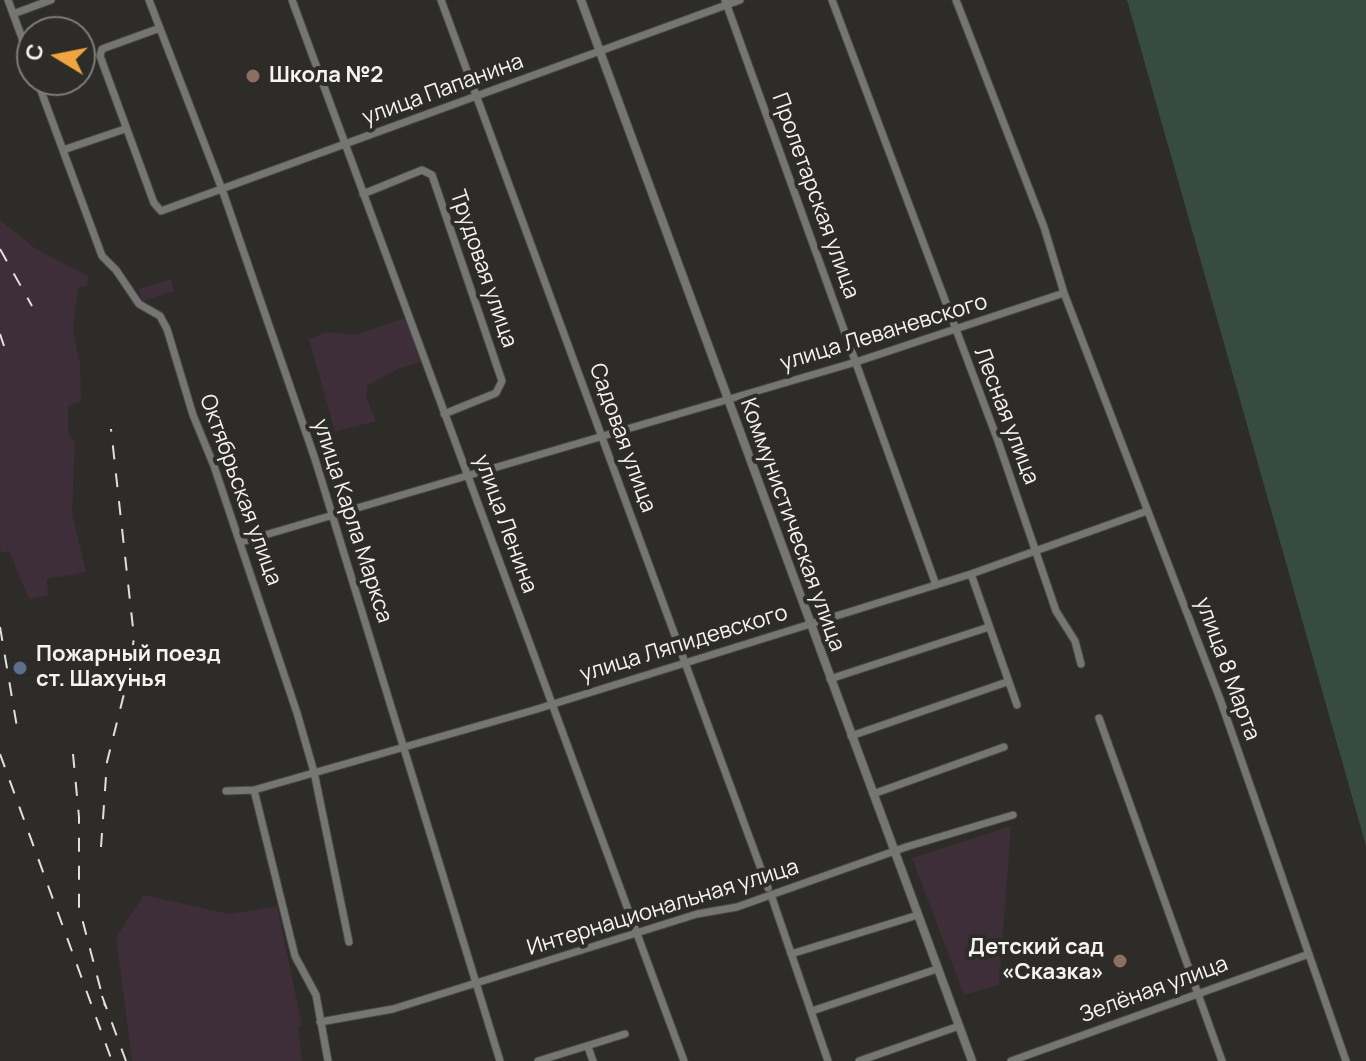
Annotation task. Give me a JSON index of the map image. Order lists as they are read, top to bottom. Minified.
{"streets":{"street":["улица Папанина","Пролетарская улица","Трудовая улица","улица Леваневского","Лесная улица","Садовая улица","Октябрьская улица","улица Карла Маркса","улица Ленина","Коммунистическая улица","улица Ляпидевского","улица 8 Марта","Интернациональная улица","Зелёная улица"]},"crossings":[["улица Папанина","Пролетарская улица"],["улица Папанина","Садовая улица"],["улица Папанина","улица Карла Маркса"],["улица Папанина","улица Ленина"],["улица Папанина","Коммунистическая улица"],["Пролетарская улица","улица Леваневского"],["Пролетарская улица","улица Ляпидевского"],["Трудовая улица","улица Ленина"],["улица Леваневского","Лесная улица"],["улица Леваневского","Садовая улица"],["улица Леваневского","Октябрьская улица"],["улица Леваневского","улица Карла Маркса"],["улица Леваневского","улица Ленина"],["улица Леваневского","Коммунистическая улица"],["улица Леваневского","улица 8 Марта"],["Лесная улица","улица Ляпидевского"],["Садовая улица","улица Ляпидевского"],["Садовая улица","Интернациональная улица"],["Октябрьская улица","улица Ляпидевского"],["улица Карла Маркса","улица Ляпидевского"],["улица Карла Маркса","Интернациональная улица"],["улица Ленина","улица Ляпидевского"],["улица Ленина","Интернациональная улица"],["Коммунистическая улица","улица Ляпидевского"],["Коммунистическая улица","Интернациональная улица"],["улица Ляпидевского","улица 8 Марта"],["улица 8 Марта","Зелёная улица"]],"places":["Школа №2","Пожарный поезд ст. Шахунья","Детский сад «Сказка»"],"north":"left"}
